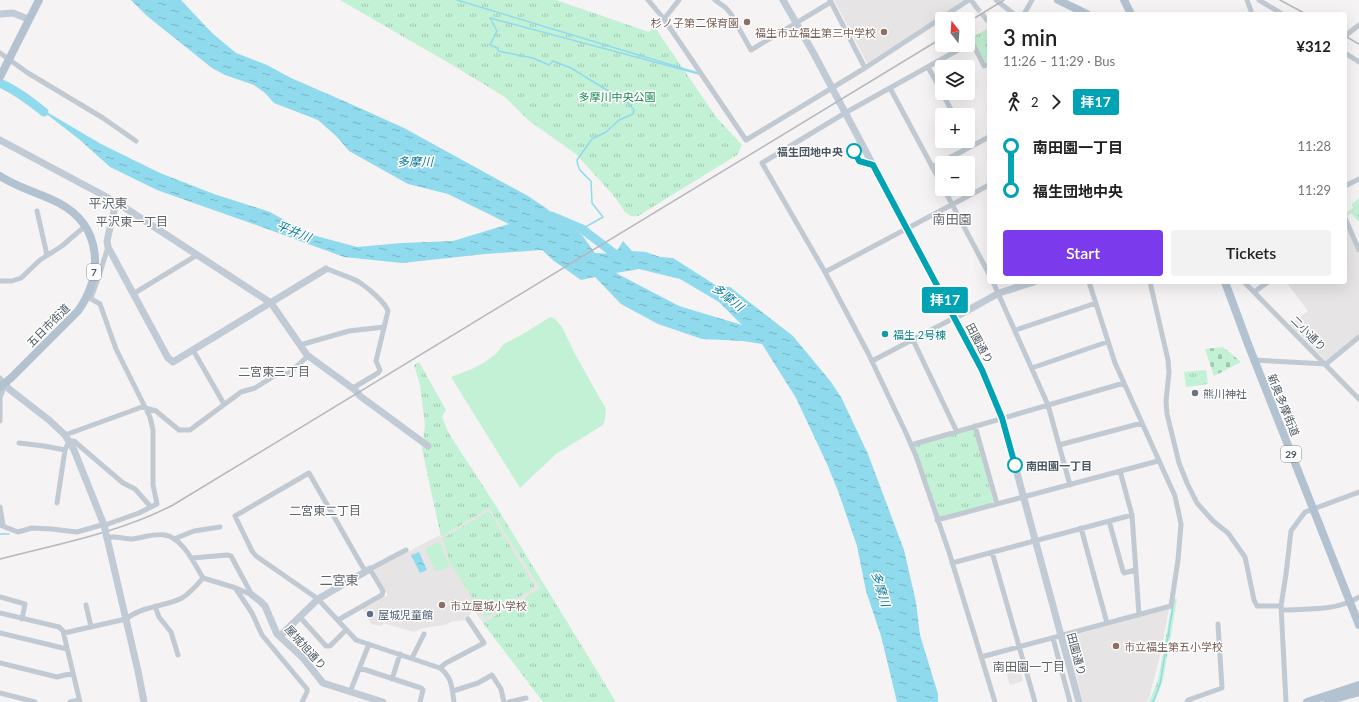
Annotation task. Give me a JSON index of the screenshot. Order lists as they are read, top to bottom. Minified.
{"streets":{"main road":["7","五日市街道","新奥多摩街道","29"],"street":["二小通り","田園通り","屋城旭通り"]},"districts":["平沢東","南田園","平沢東一丁目","二宮東三丁目","二宮東二丁目","二宮東","南田園一丁目"],"water":["多摩川","平井川"],"parks":["多摩川中央公園"],"places":["杉ノ子第二保育園","福生市立福生第三中学校","福生団地中央","福生 2号棟","熊川神社","南田園一丁目","市立屋城小学校","屋城児童館","市立福生第五小学校"],"lines":["bus line 拝17"],"north":"top","page":{"on_map":"拝17","map_buttons":["+","−"],"heading":["3 min","11:26 – 11:29 · Bus","¥312"],"legs":["2","拝17"],"list":[{"name":"南田園一丁目","value":"11:28"},{"name":"福生団地中央","value":"11:29"}],"buttons":["Start","Tickets"]}}
